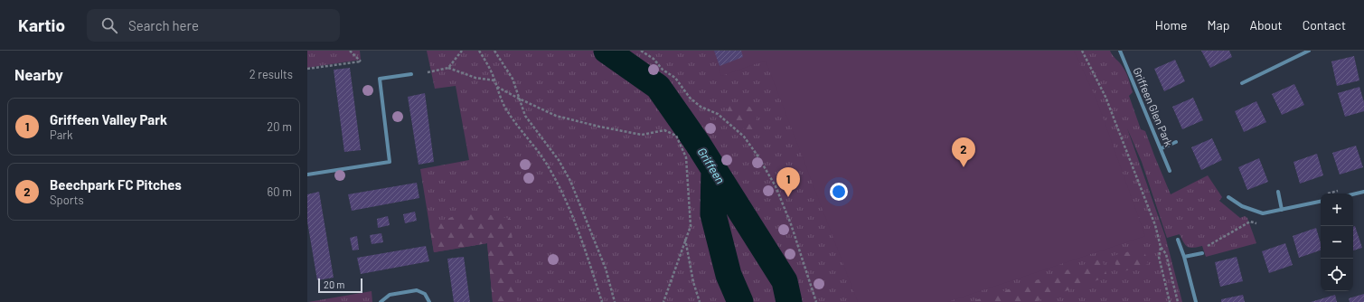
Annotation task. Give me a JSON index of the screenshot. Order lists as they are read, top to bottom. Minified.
{"streets":{"street":["Griffeen Glen Park"]},"water":["Griffeen"],"scale_bar":"20 m","page":{"header":"Kartio","search":"Search here","nav":["Home","Map","About","Contact"],"heading":["Nearby","2 results"],"list":[{"mark":"1","name":"Griffeen Valley Park","note":"Park","value":"20 m"},{"mark":"2","name":"Beechpark FC Pitches","note":"Sports","value":"60 m"}],"pins":["2","1"],"map_buttons":["+","−"],"scale":"20 m"}}
